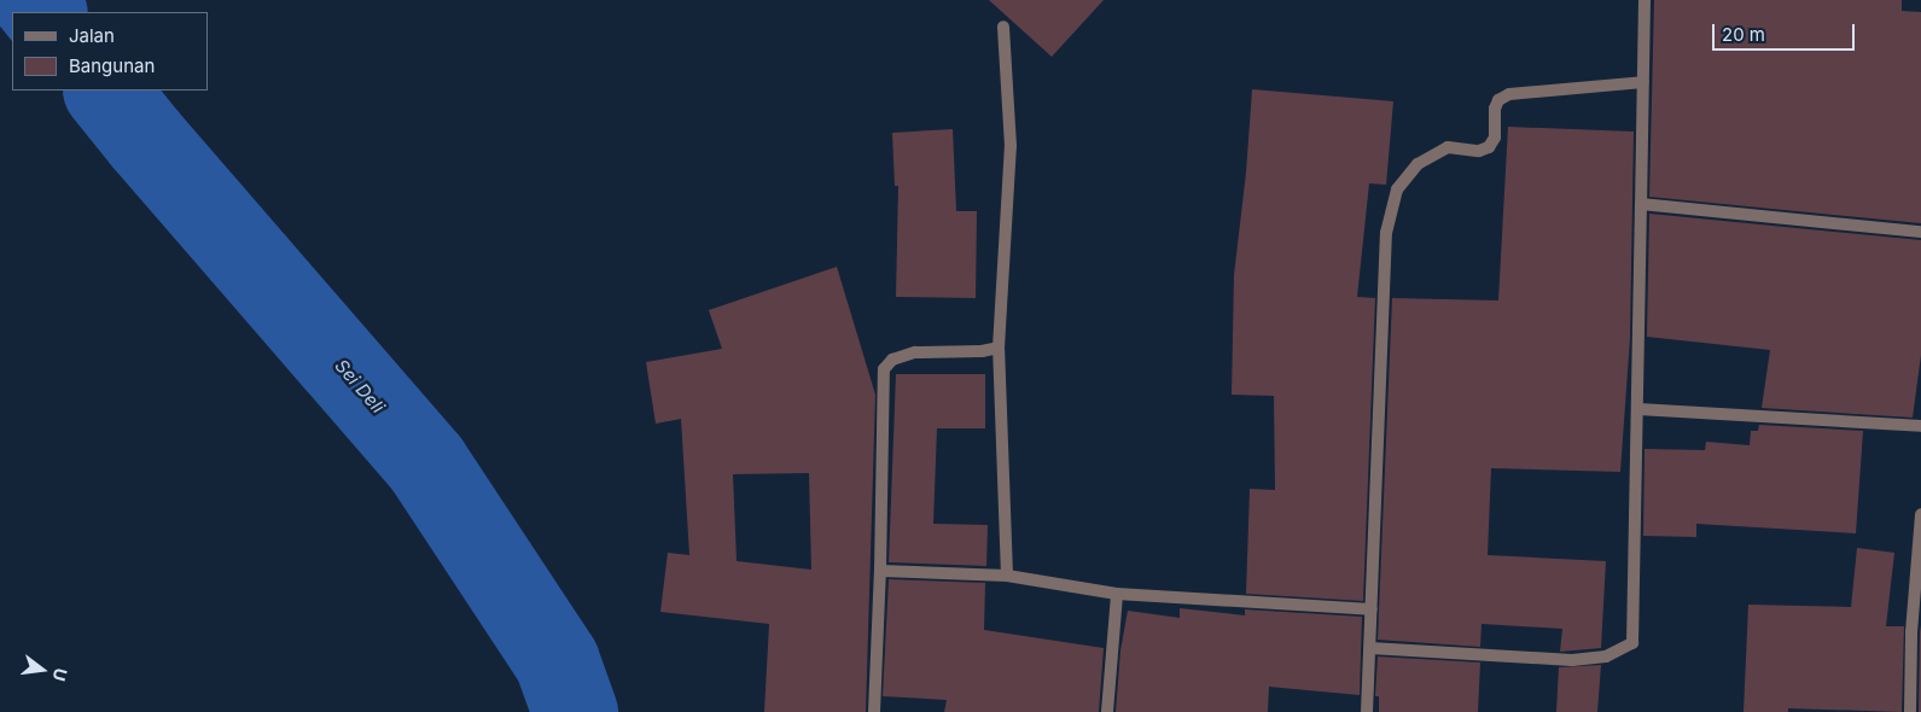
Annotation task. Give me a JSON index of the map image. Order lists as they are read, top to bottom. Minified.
{"water":["Sei Deli"],"legend":["Jalan","Bangunan"],"scale_bar":"20 m","north":"right"}
